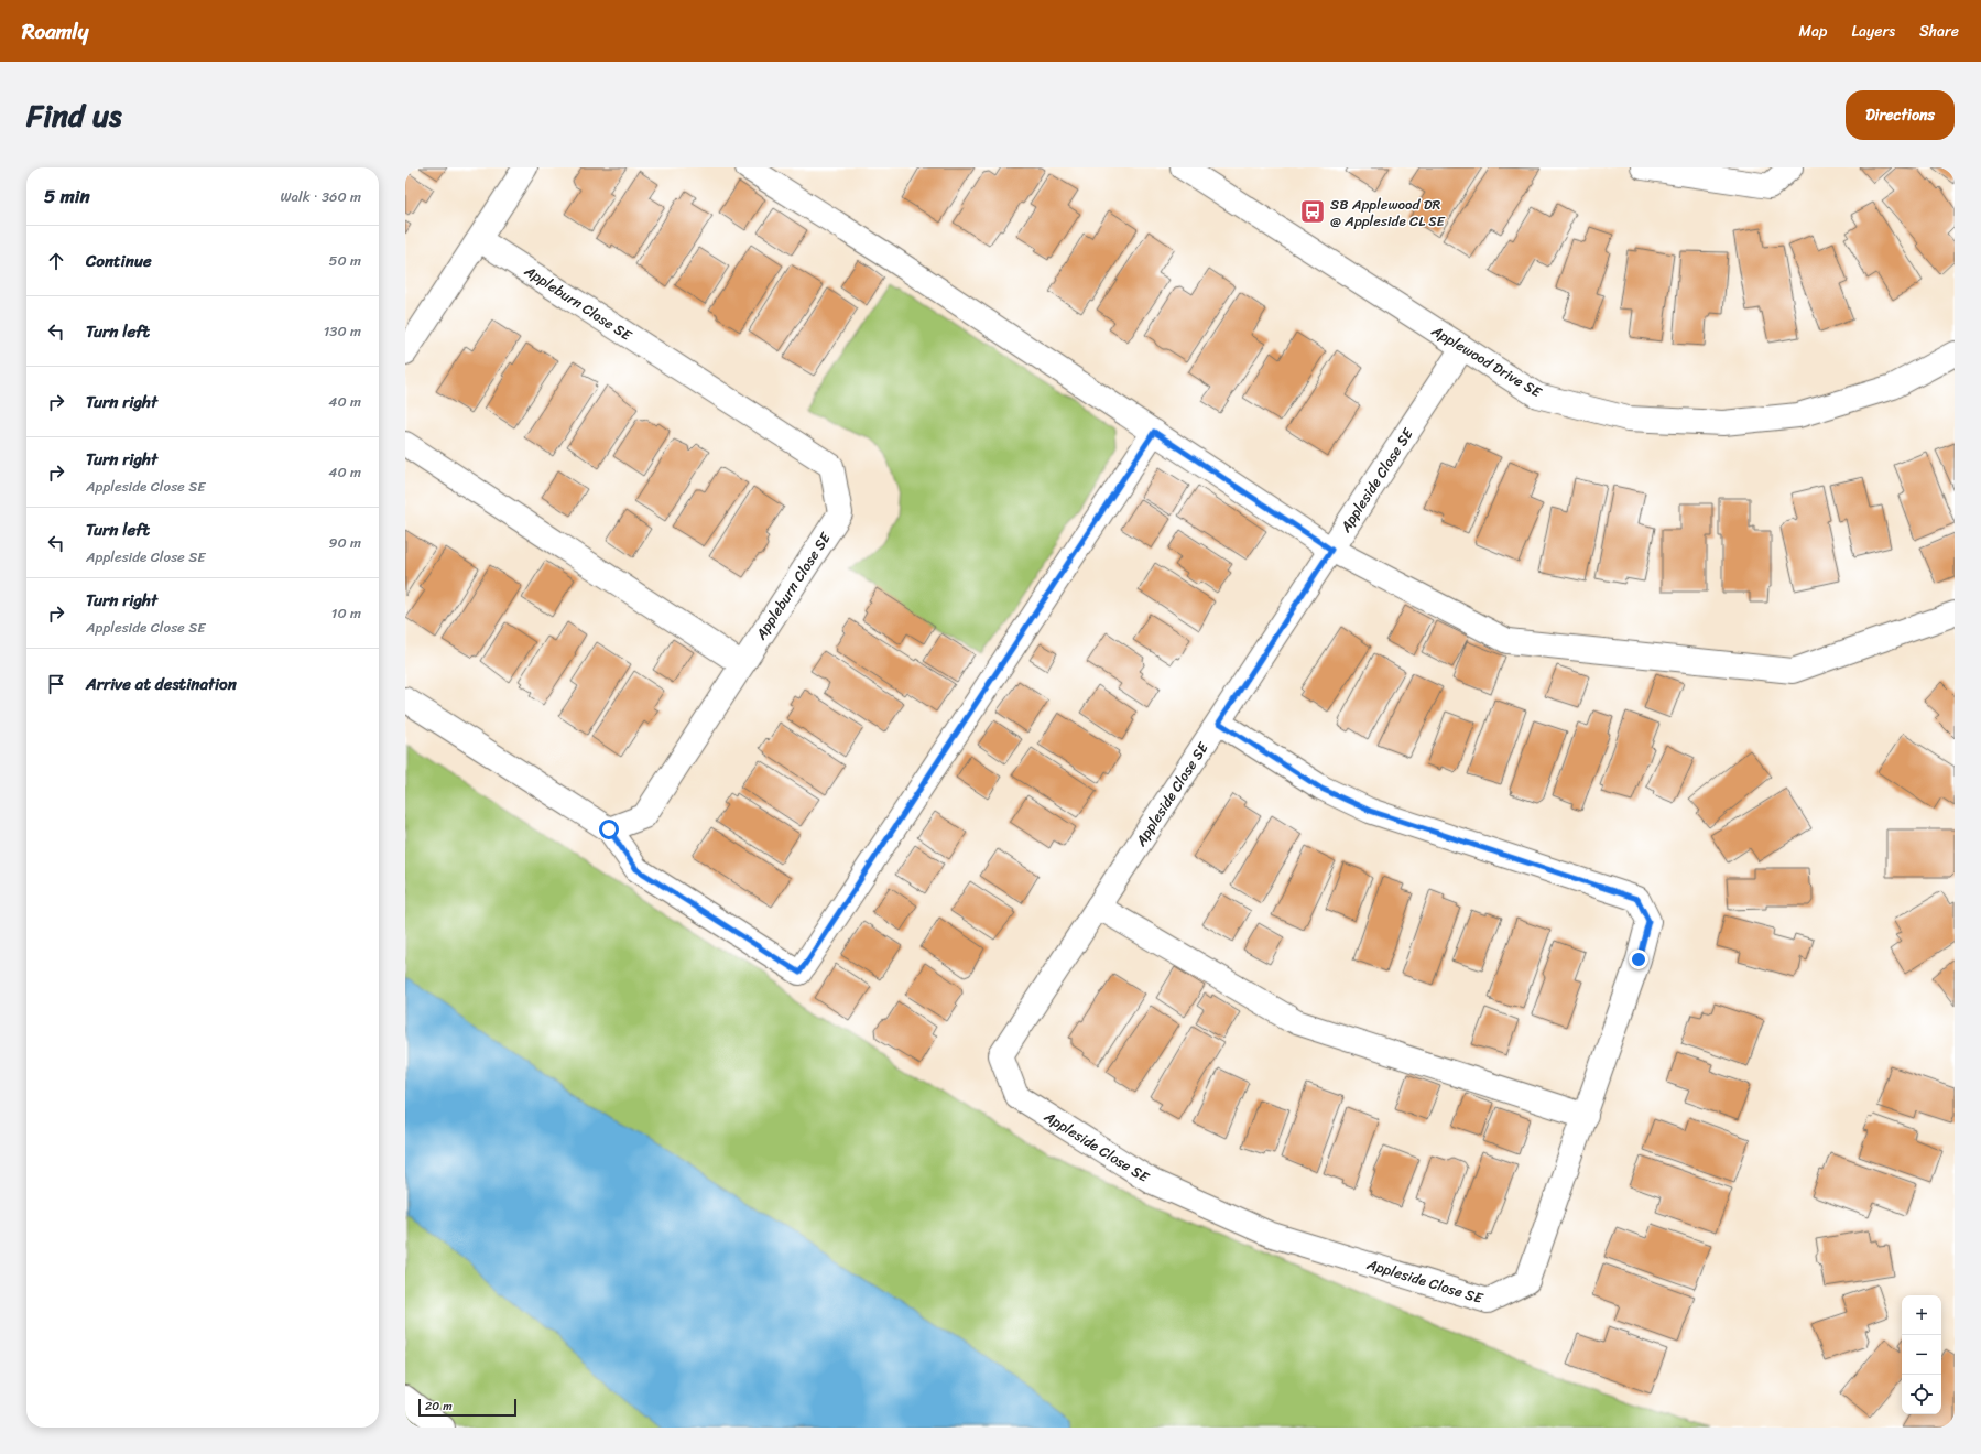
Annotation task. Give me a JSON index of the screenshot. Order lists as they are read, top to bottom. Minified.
{"streets":{"main road":["Appleburn Close SE","Applewood Drive SE","Appleside Close SE"]},"crossings":[["Applewood Drive SE","Appleside Close SE"]],"places":{"bus stop":["SB Applewood DR @ Appleside CL SE"]},"scale_bar":"20 m","page":{"header":"Roamly","nav":["Map","Layers","Share"],"title":"Find us","buttons":"Directions","heading":["5 min","Walk · 360 m"],"list":[["Continue","50 m"],["Turn left","130 m"],["Turn right","40 m"],["Turn right","Appleside Close SE","40 m"],["Turn left","Appleside Close SE","90 m"],["Turn right","Appleside Close SE","10 m"],"Arrive at destination"],"map_buttons":["+","−"],"scale":"20 m"}}
